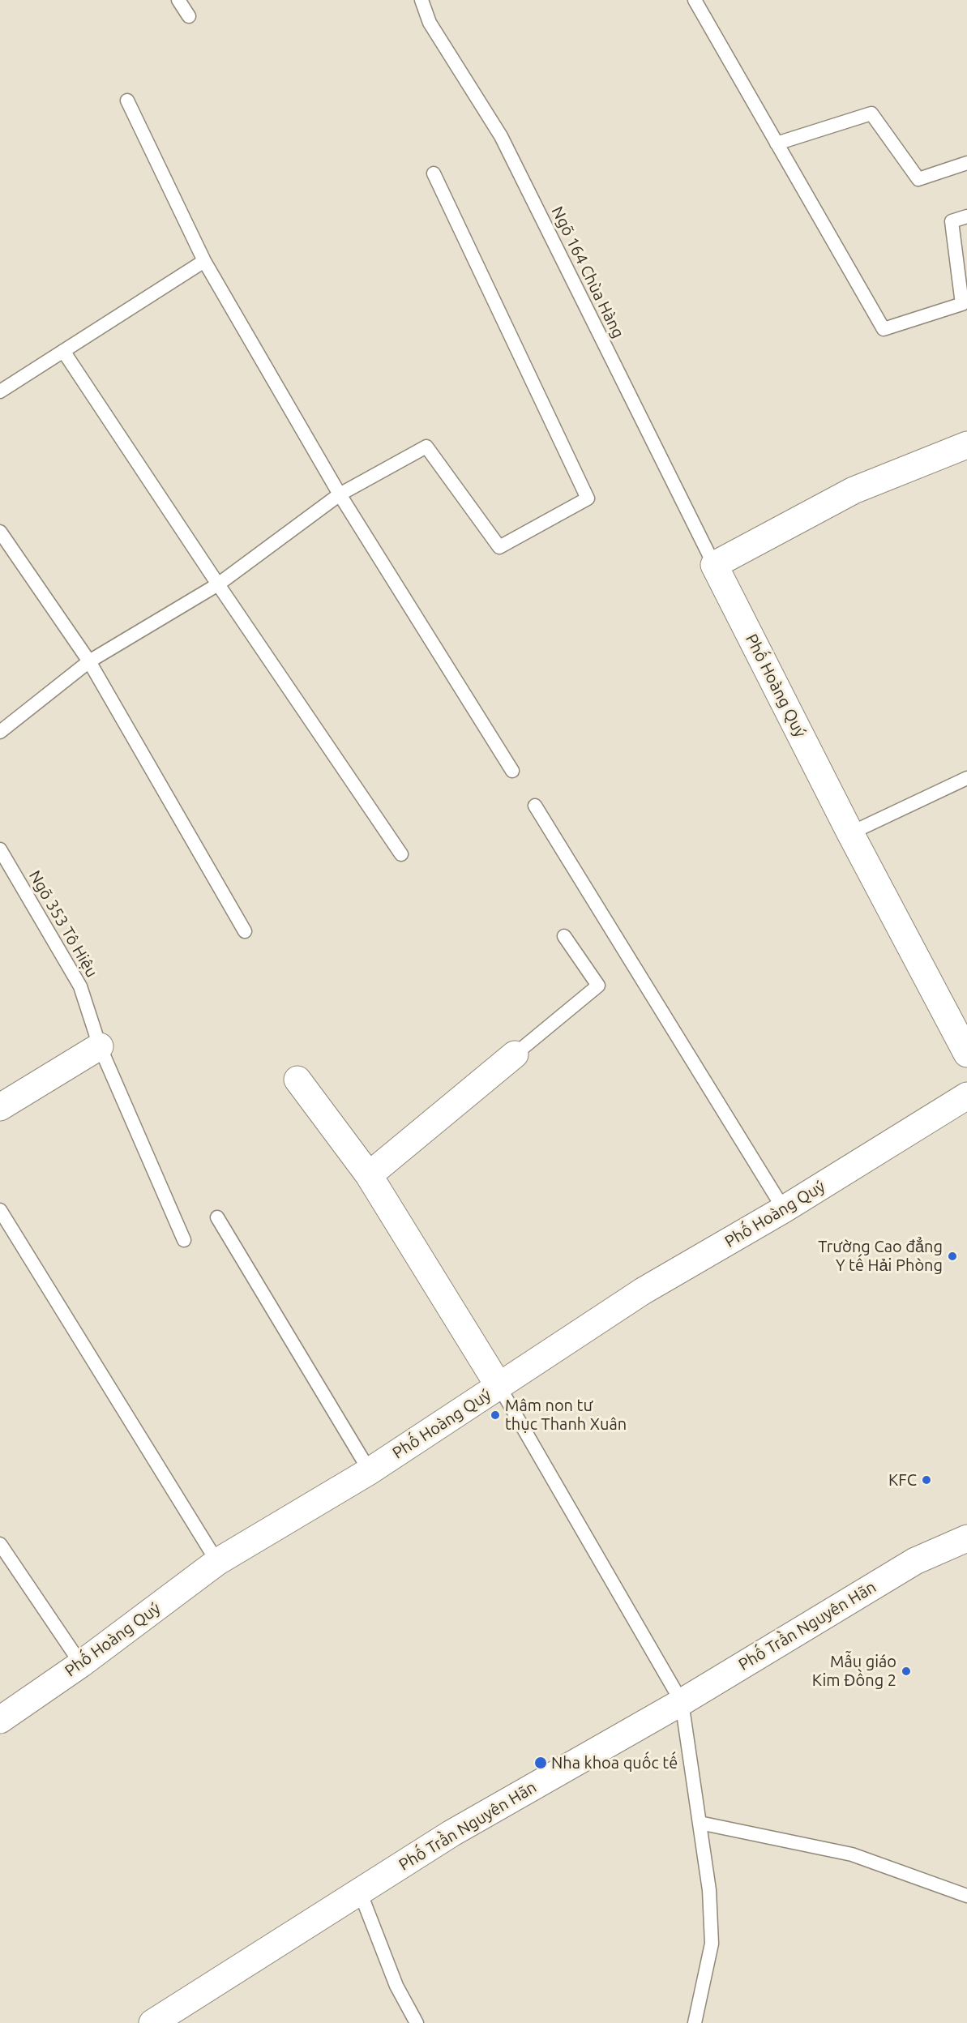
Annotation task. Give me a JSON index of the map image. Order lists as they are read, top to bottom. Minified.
{"streets":{"street":["Phố Hoàng Quý","Phố Trần Nguyên Hãn"],"lane":["Ngõ 164 Chùa Hàng","Ngõ 353 Tô Hiệu"]},"crossings":[["Ngõ 164 Chùa Hàng","Phố Hoàng Quý"]],"places":["Trường Cao đẳng Y tế Hải Phòng","Mâm non tư thục Thanh Xuân","KFC","Mẫu giáo Kim Đồng 2","Nha khoa quốc tế"]}
